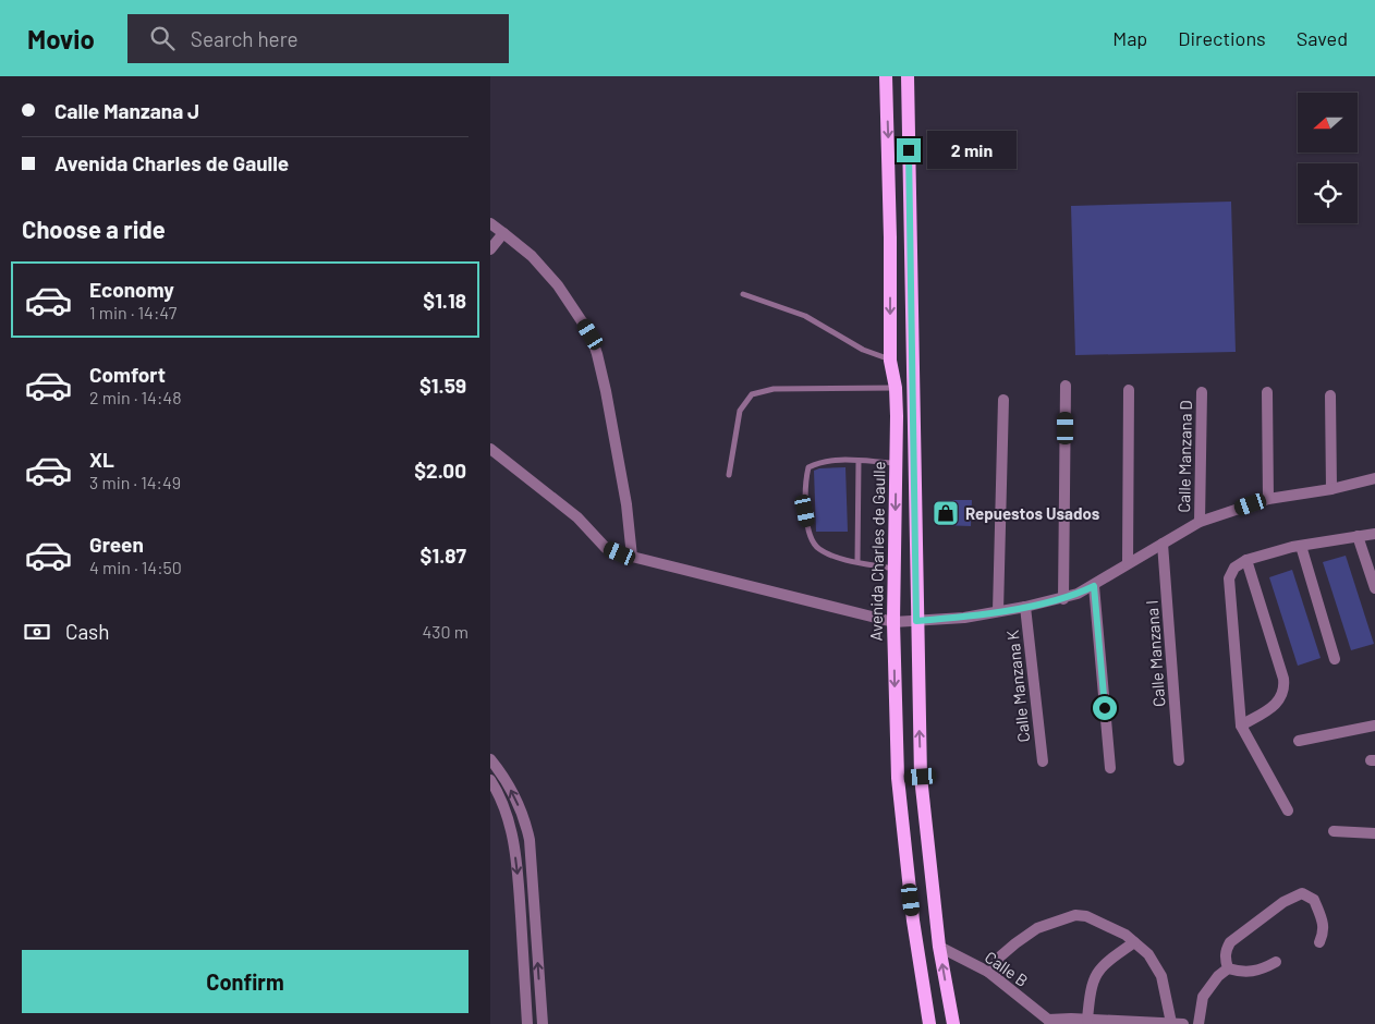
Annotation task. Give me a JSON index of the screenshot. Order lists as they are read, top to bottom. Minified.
{"streets":{"main road":["Avenida Charles de Gaulle"],"street":["Calle Manzana D","Calle Manzana I","Calle Manzana K","Calle B"]},"places":{"shop":["Repuestos Usados"]},"north":"left","page":{"header":"Movio","search":"Search here","nav":["Map","Directions","Saved"],"banner":["Calle Manzana J","Avenida Charles de Gaulle"],"bubble":"2 min","heading":"Choose a ride","list":[{"name":"Economy","note":"1 min · 14:47","value":"$1.18"},{"name":"Comfort","note":"2 min · 14:48","value":"$1.59"},{"name":"XL","note":"3 min · 14:49","value":"$2.00"},{"name":"Green","note":"4 min · 14:50","value":"$1.87"}],"pay":["Cash","430 m"],"buttons":"Confirm"}}
